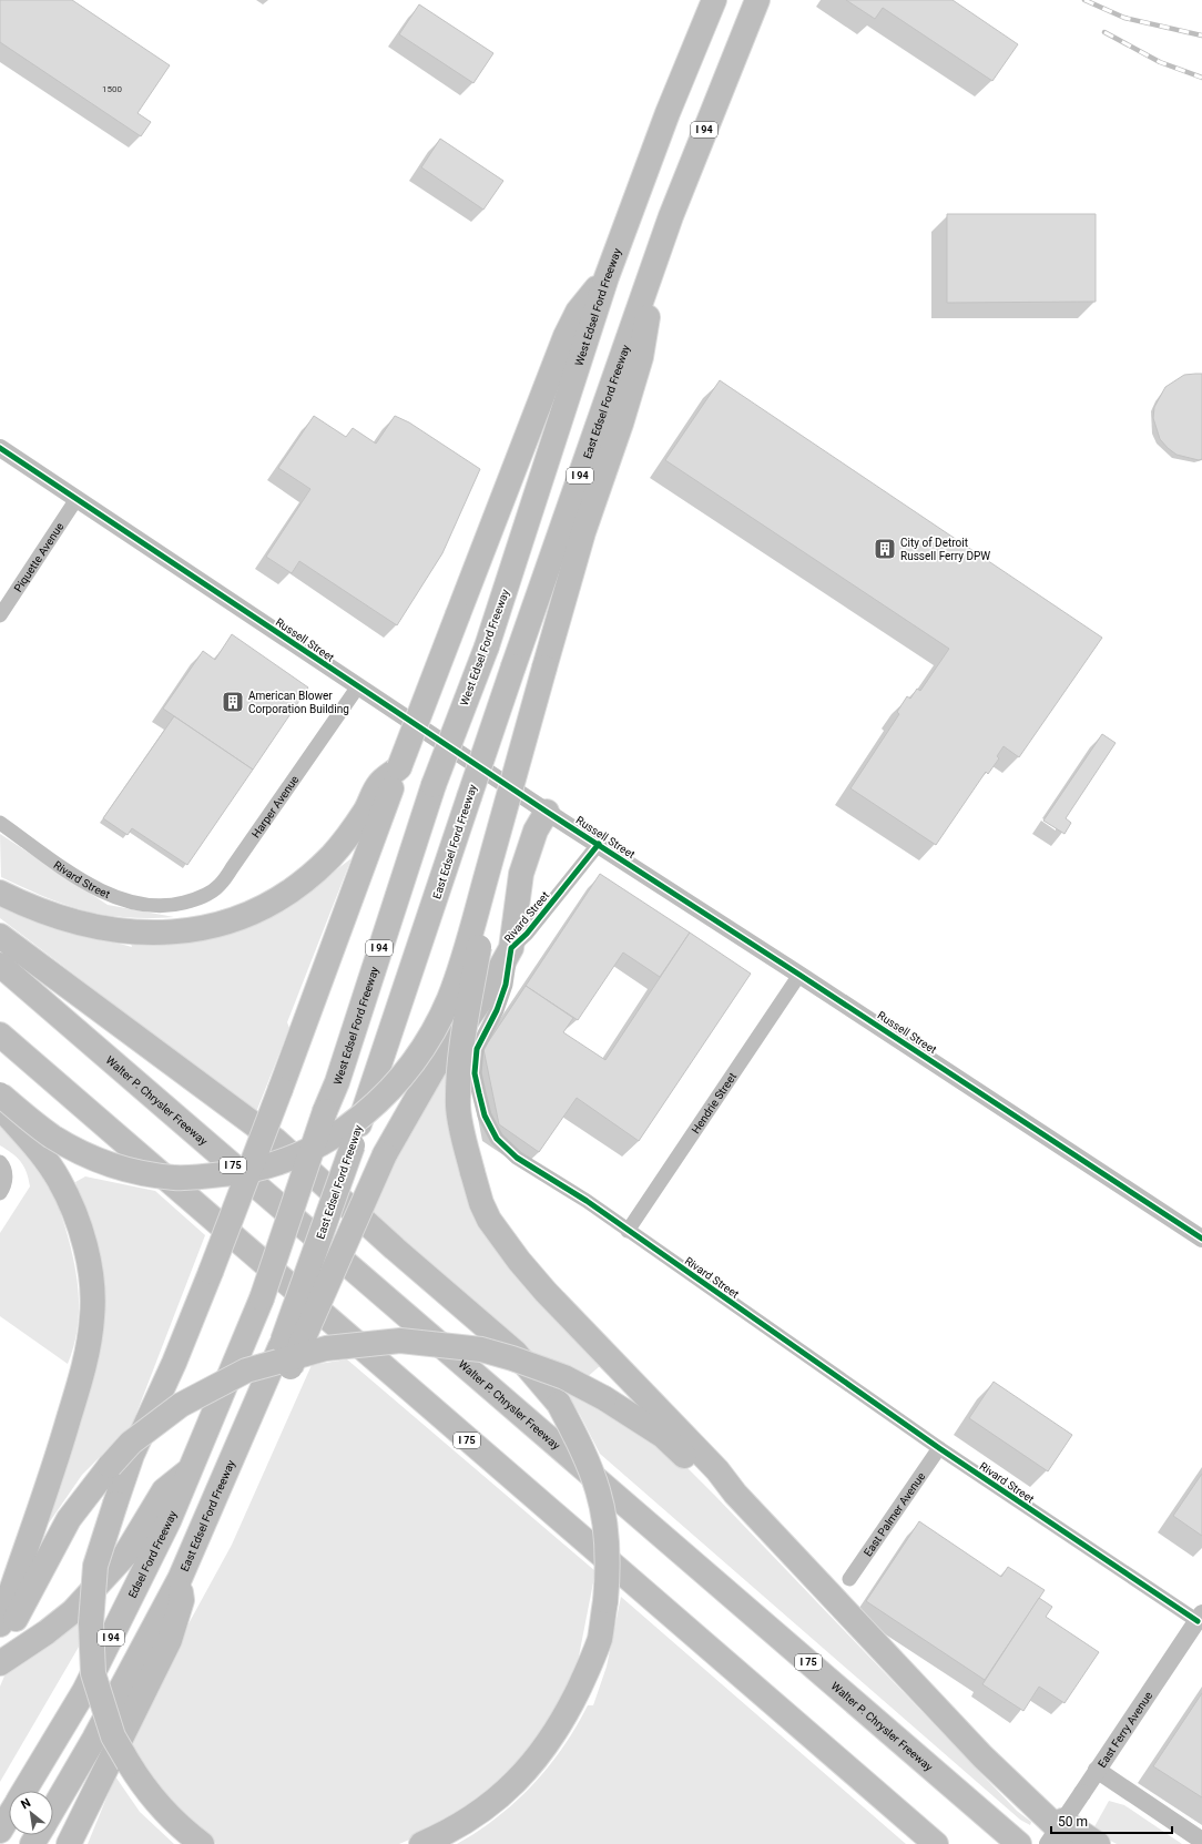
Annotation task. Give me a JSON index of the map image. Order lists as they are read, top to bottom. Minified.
{"streets":{"highway":["I 94","West Edsel Ford Freeway","East Edsel Ford Freeway","Walter P. Chrysler Freeway","I 75","Edsel Ford Freeway"],"street":["Piquette Avenue","Russell Street","Harper Avenue","Rivard Street","Hendrie Street","East Palmer Avenue","East Ferry Avenue"]},"crossings":[["I 94","East Edsel Ford Freeway"],["West Edsel Ford Freeway","Edsel Ford Freeway"],["Piquette Avenue","Russell Street"],["Russell Street","Harper Avenue"],["Russell Street","Rivard Street"],["Russell Street","Hendrie Street"],["Harper Avenue","Rivard Street"],["Rivard Street","Hendrie Street"],["Rivard Street","East Palmer Avenue"],["Rivard Street","East Ferry Avenue"]],"places":{"building":["City of Detroit Russell Ferry DPW","American Blower Corporation Building"]},"house_numbers":["1500"],"scale_bar":"50 m","north":"top left"}
